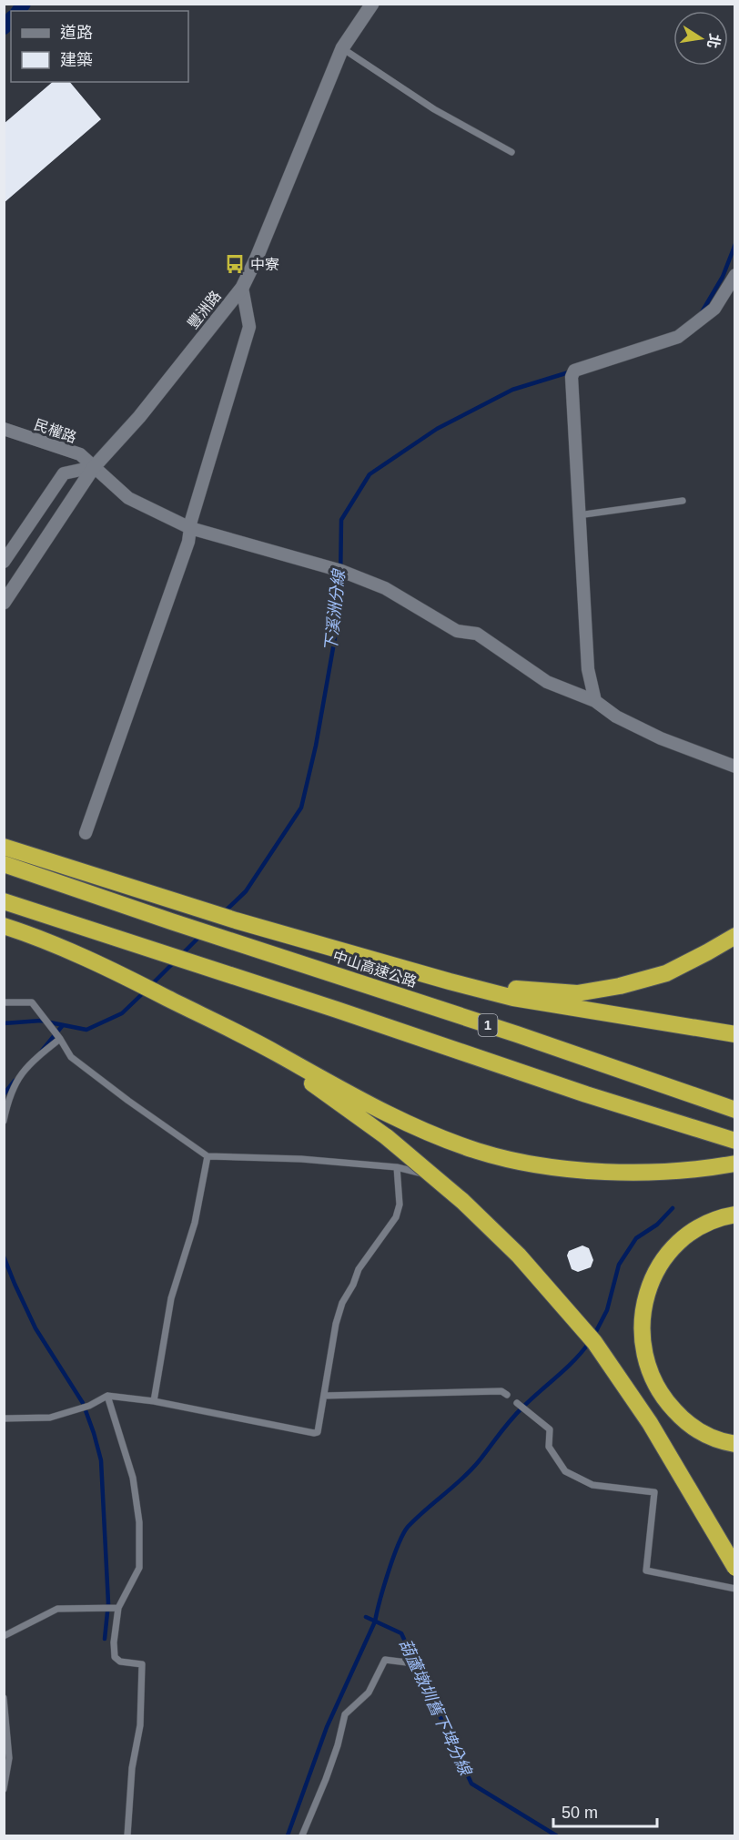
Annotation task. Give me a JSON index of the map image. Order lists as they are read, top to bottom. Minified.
{"streets":{"highway":["中山高速公路","1"],"street":["豐洲路","民權路"]},"crossings":[["豐洲路","民權路"]],"water":["下溪洲分線","葫蘆墩圳舊下埤分線"],"places":{"bus stop":["中寮"]},"legend":["道路","建築"],"scale_bar":"50 m","north":"right"}
